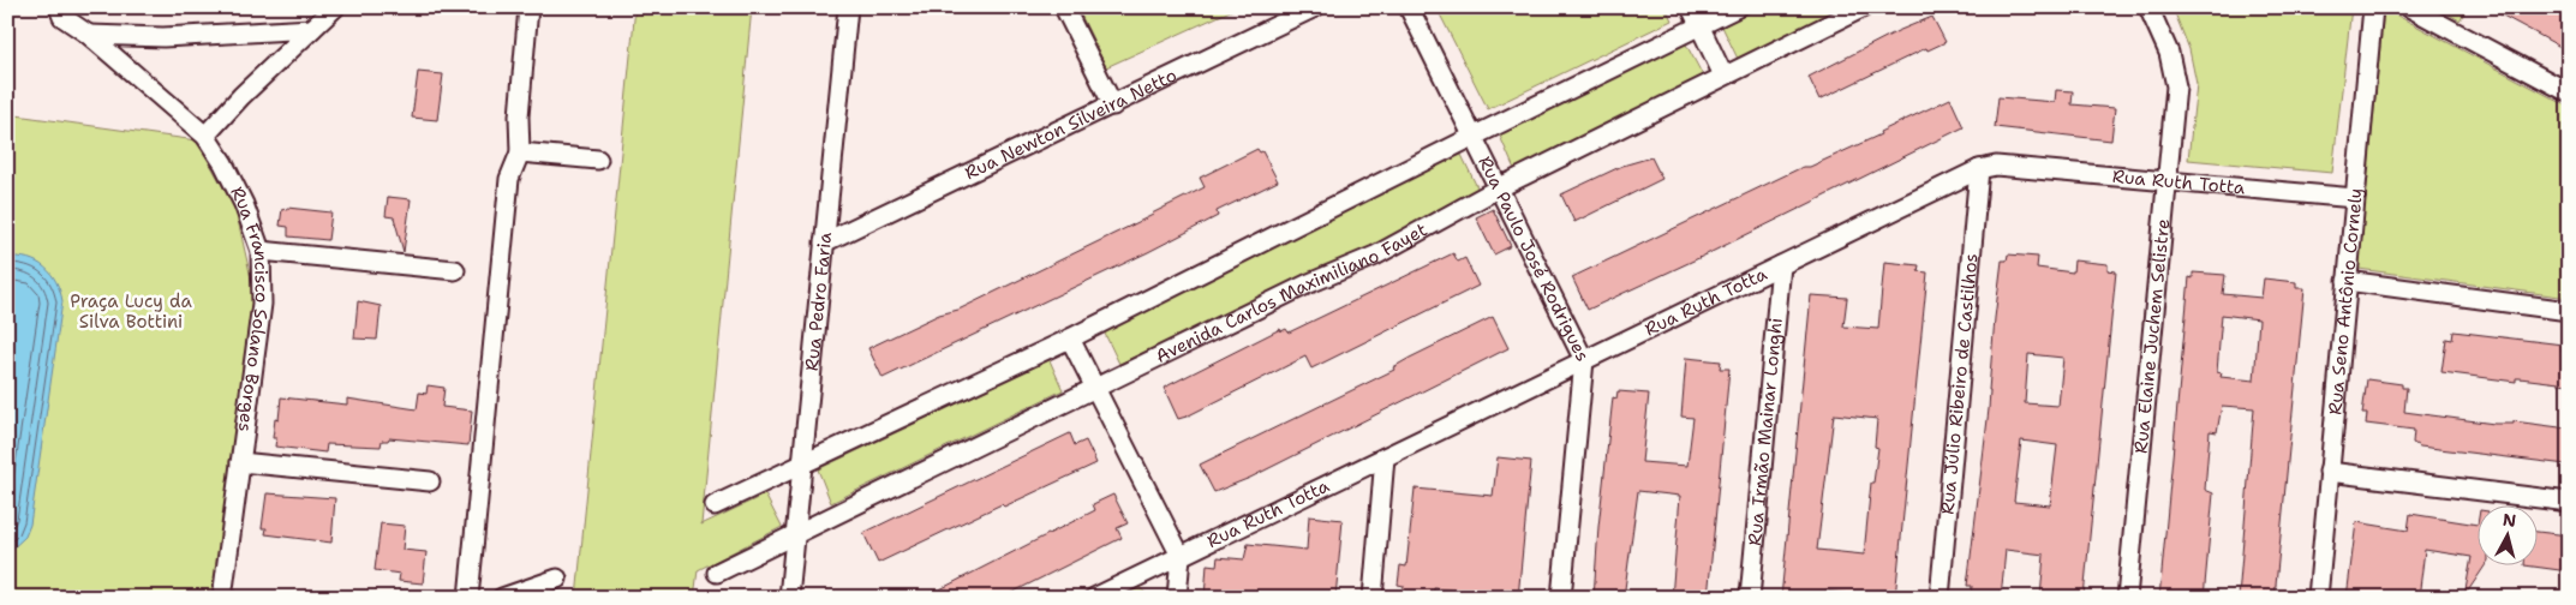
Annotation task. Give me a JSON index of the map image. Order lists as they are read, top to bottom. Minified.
{"streets":{"street":["Rua Newton Silveira Netto","Rua Ruth Totta","Rua Paulo José Rodrigues","Avenida Carlos Maximiliano Fayet","Rua Pedro Faria","Rua Seno Antônio Cornely","Rua Francisco Solano Borges","Rua Elaine Juchem Selistre","Rua Júlio Ribeiro de Castilhos","Rua Irmão Mainar Longhi"]},"crossings":[["Rua Newton Silveira Netto","Rua Pedro Faria"],["Rua Ruth Totta","Rua Paulo José Rodrigues"],["Rua Ruth Totta","Rua Seno Antônio Cornely"],["Rua Ruth Totta","Rua Elaine Juchem Selistre"],["Rua Ruth Totta","Rua Júlio Ribeiro de Castilhos"],["Rua Ruth Totta","Rua Irmão Mainar Longhi"],["Rua Paulo José Rodrigues","Avenida Carlos Maximiliano Fayet"],["Avenida Carlos Maximiliano Fayet","Rua Pedro Faria"]],"parks":["Praça Lucy da Silva Bottini"],"north":"top"}
